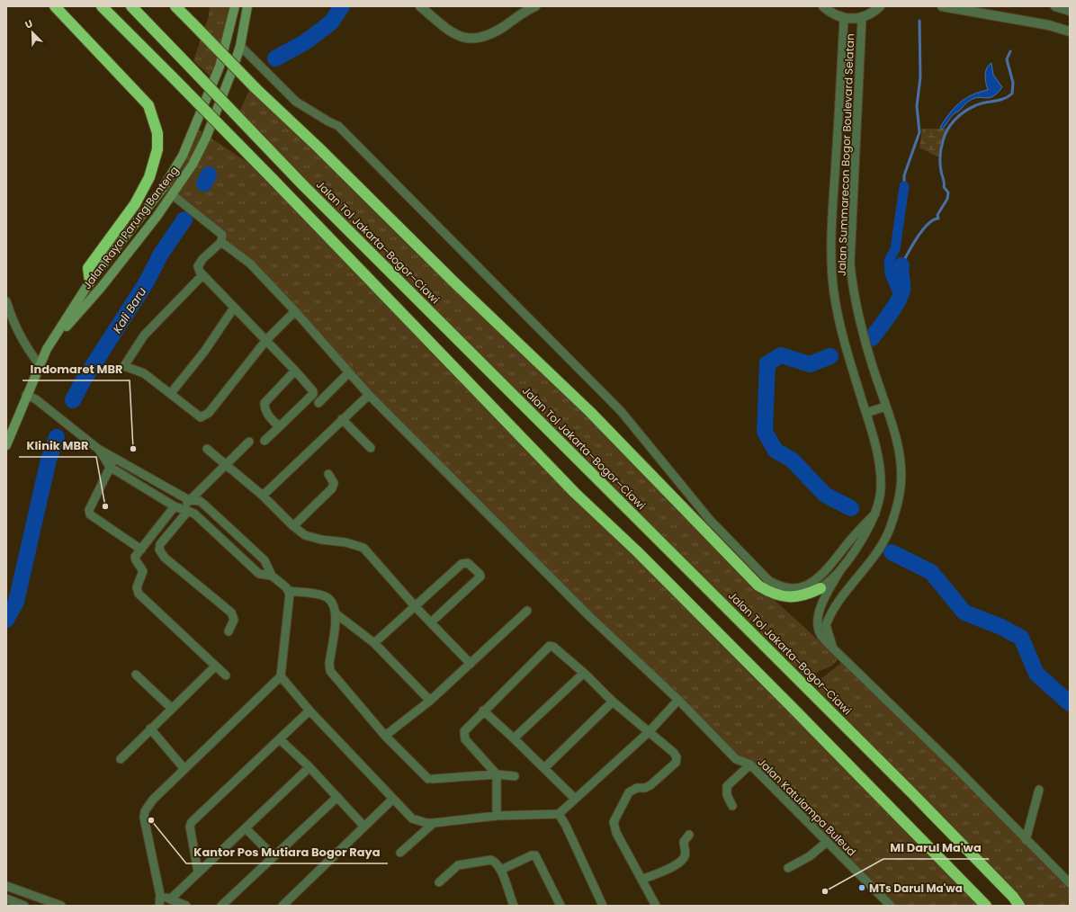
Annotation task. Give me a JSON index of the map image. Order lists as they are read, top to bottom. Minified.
{"streets":{"highway":["Jalan Tol Jakarta–Bogor–Ciawi"],"main road":["Jalan Raya Parung Banteng"],"street":["Jalan Summarecon Bogor Boulevard Selatan","Jalan Katulampa Buleud"]},"water":["Kali Baru"],"places":["Indomaret MBR","Klinik MBR","Kantor Pos Mutiara Bogor Raya","MTs Darul Ma'wa","MI Darul Ma'wa"],"north":"top left"}
